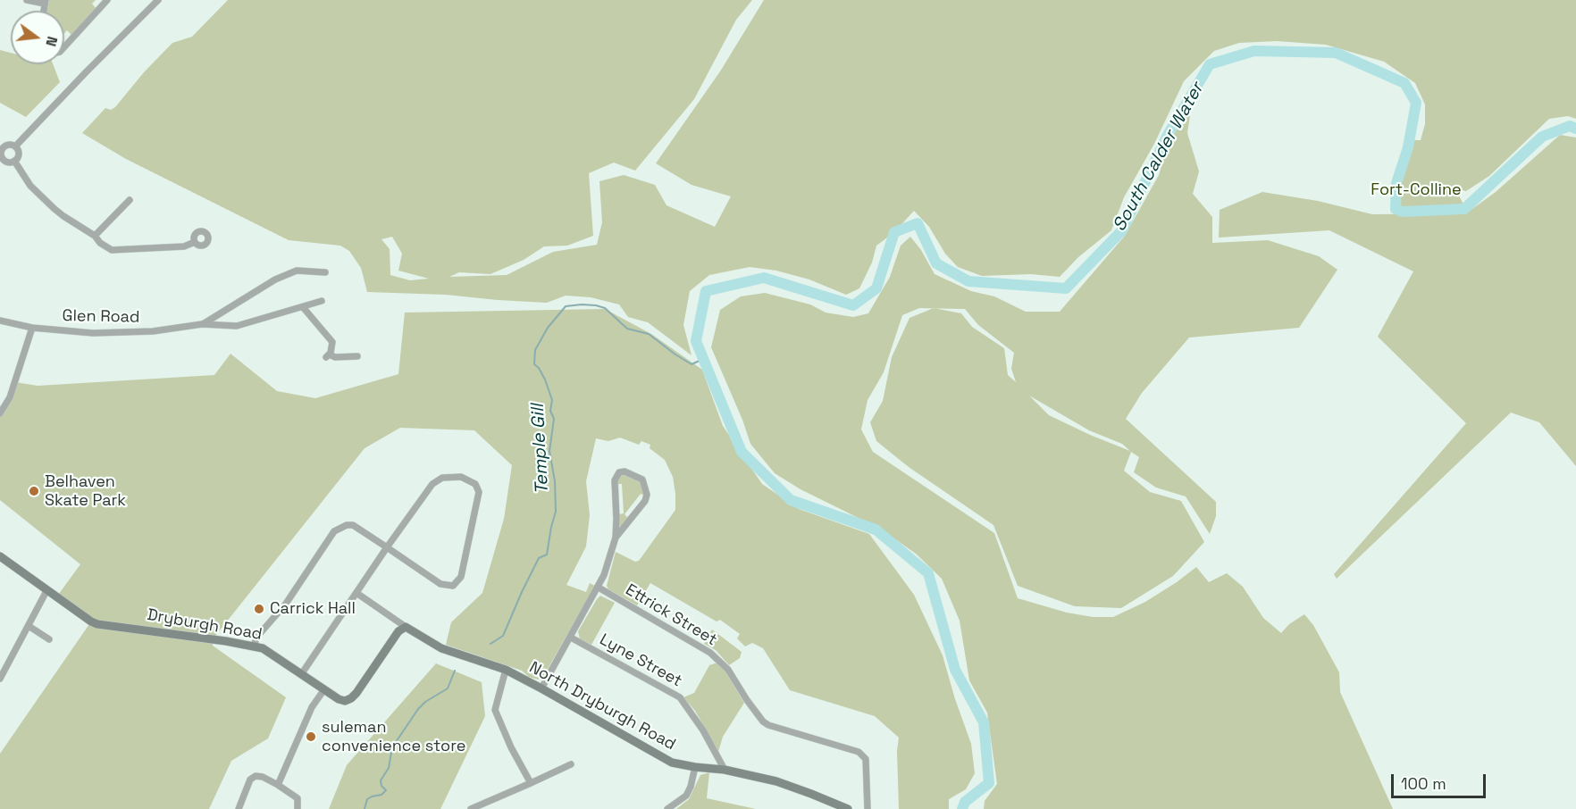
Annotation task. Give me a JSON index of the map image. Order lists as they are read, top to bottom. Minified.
{"streets":{"street":["Glen Road","Ettrick Street","Dryburgh Road","Lyne Street","North Dryburgh Road"]},"crossings":[["Dryburgh Road","North Dryburgh Road"],["Lyne Street","North Dryburgh Road"]],"water":["South Calder Water","Temple Gill"],"parks":["Fort-Colline"],"places":["Belhaven Skate Park","Carrick Hall","suleman convenience store"],"scale_bar":"100 m","north":"right"}
